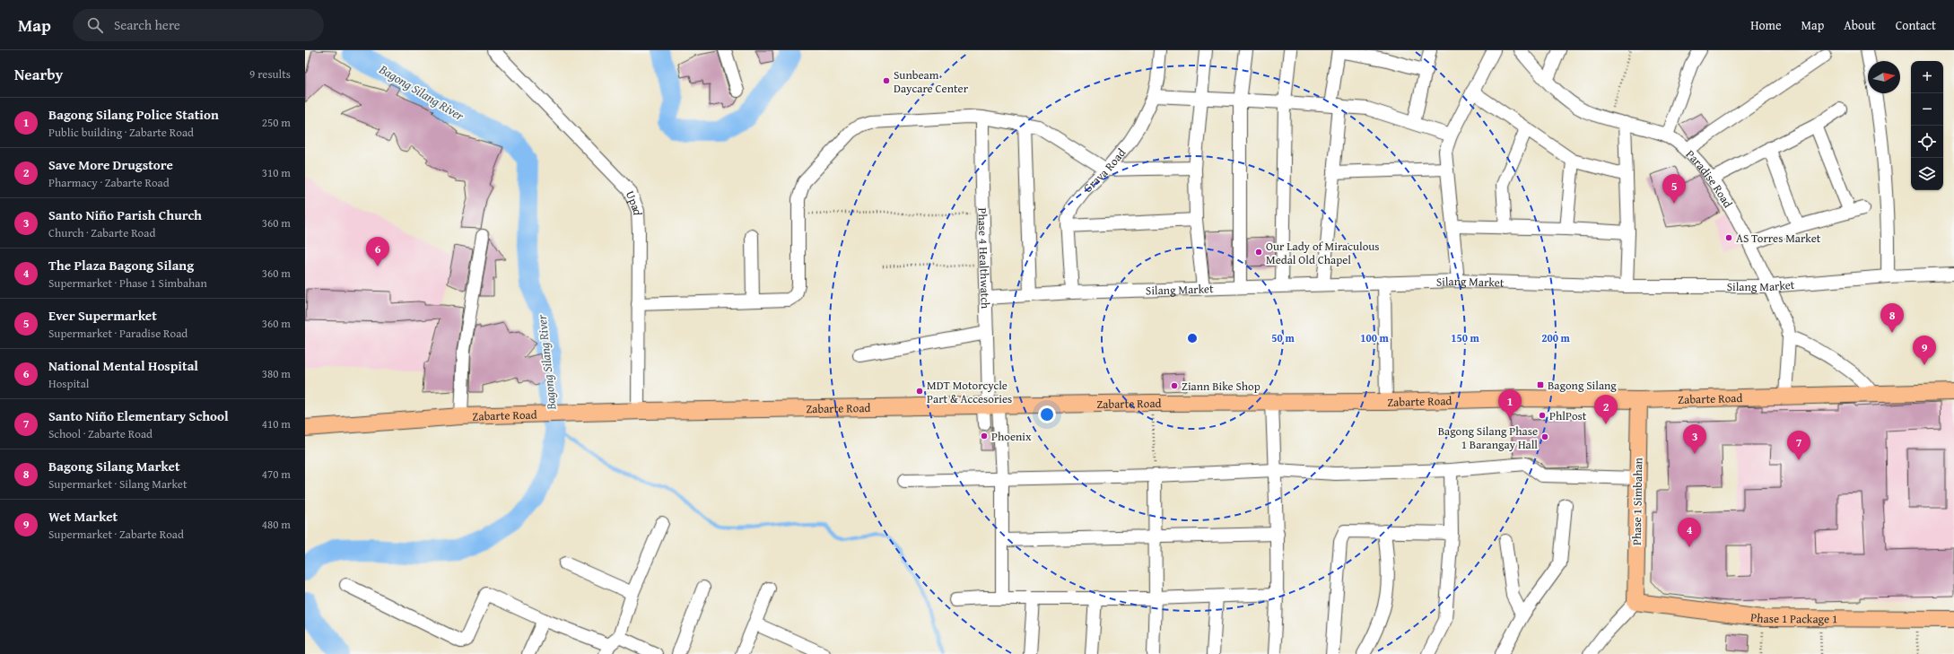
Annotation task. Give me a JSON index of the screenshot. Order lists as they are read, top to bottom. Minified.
{"streets":{"main road":["Zabarte Road","Phase 1 Simbahan","Phase 1 Package 1"],"street":["Grava Road","Paradise Road","Upad","Phase 4 Healthwatch","Silang Market"]},"crossings":[["Grava Road","Silang Market"],["Paradise Road","Silang Market"],["Paradise Road","Zabarte Road"],["Upad","Zabarte Road"],["Phase 4 Healthwatch","Silang Market"],["Phase 4 Healthwatch","Zabarte Road"],["Zabarte Road","Phase 1 Simbahan"],["Phase 1 Simbahan","Phase 1 Package 1"]],"water":["Bagong Silang River"],"places":{"other":["Sunbeam Daycare Center","AS Torres Market","Our Lady of Miraculous Medal Old Chapel","Ziann Bike Shop","MDT Motorcycle Part & Accesories","PhlPost","Phoenix","Bagong Silang Phase 1 Barangay Hall"],"transit":["Bagong Silang"]},"north":"right","page":{"header":"Map","search":"Search here","nav":["Home","Map","About","Contact"],"heading":["Nearby","9 results"],"map_buttons":["+","−"],"list":[{"mark":"1","name":"Bagong Silang Police Station","note":"Public building · Zabarte Road","value":"250 m"},{"mark":"2","name":"Save More Drugstore","note":"Pharmacy · Zabarte Road","value":"310 m"},{"mark":"3","name":"Santo Niño Parish Church","note":"Church · Zabarte Road","value":"360 m"},{"mark":"4","name":"The Plaza Bagong Silang","note":"Supermarket · Phase 1 Simbahan","value":"360 m"},{"mark":"5","name":"Ever Supermarket","note":"Supermarket · Paradise Road","value":"360 m"},{"mark":"6","name":"National Mental Hospital","note":"Hospital","value":"380 m"},{"mark":"7","name":"Santo Niño Elementary School","note":"School · Zabarte Road","value":"410 m"},{"mark":"8","name":"Bagong Silang Market","note":"Supermarket · Silang Market","value":"470 m"},{"mark":"9","name":"Wet Market","note":"Supermarket · Zabarte Road","value":"480 m"}],"pins":["5","6","8","9","1","2","3","7","4"]},"rings":["50 m","100 m","150 m","200 m"]}
